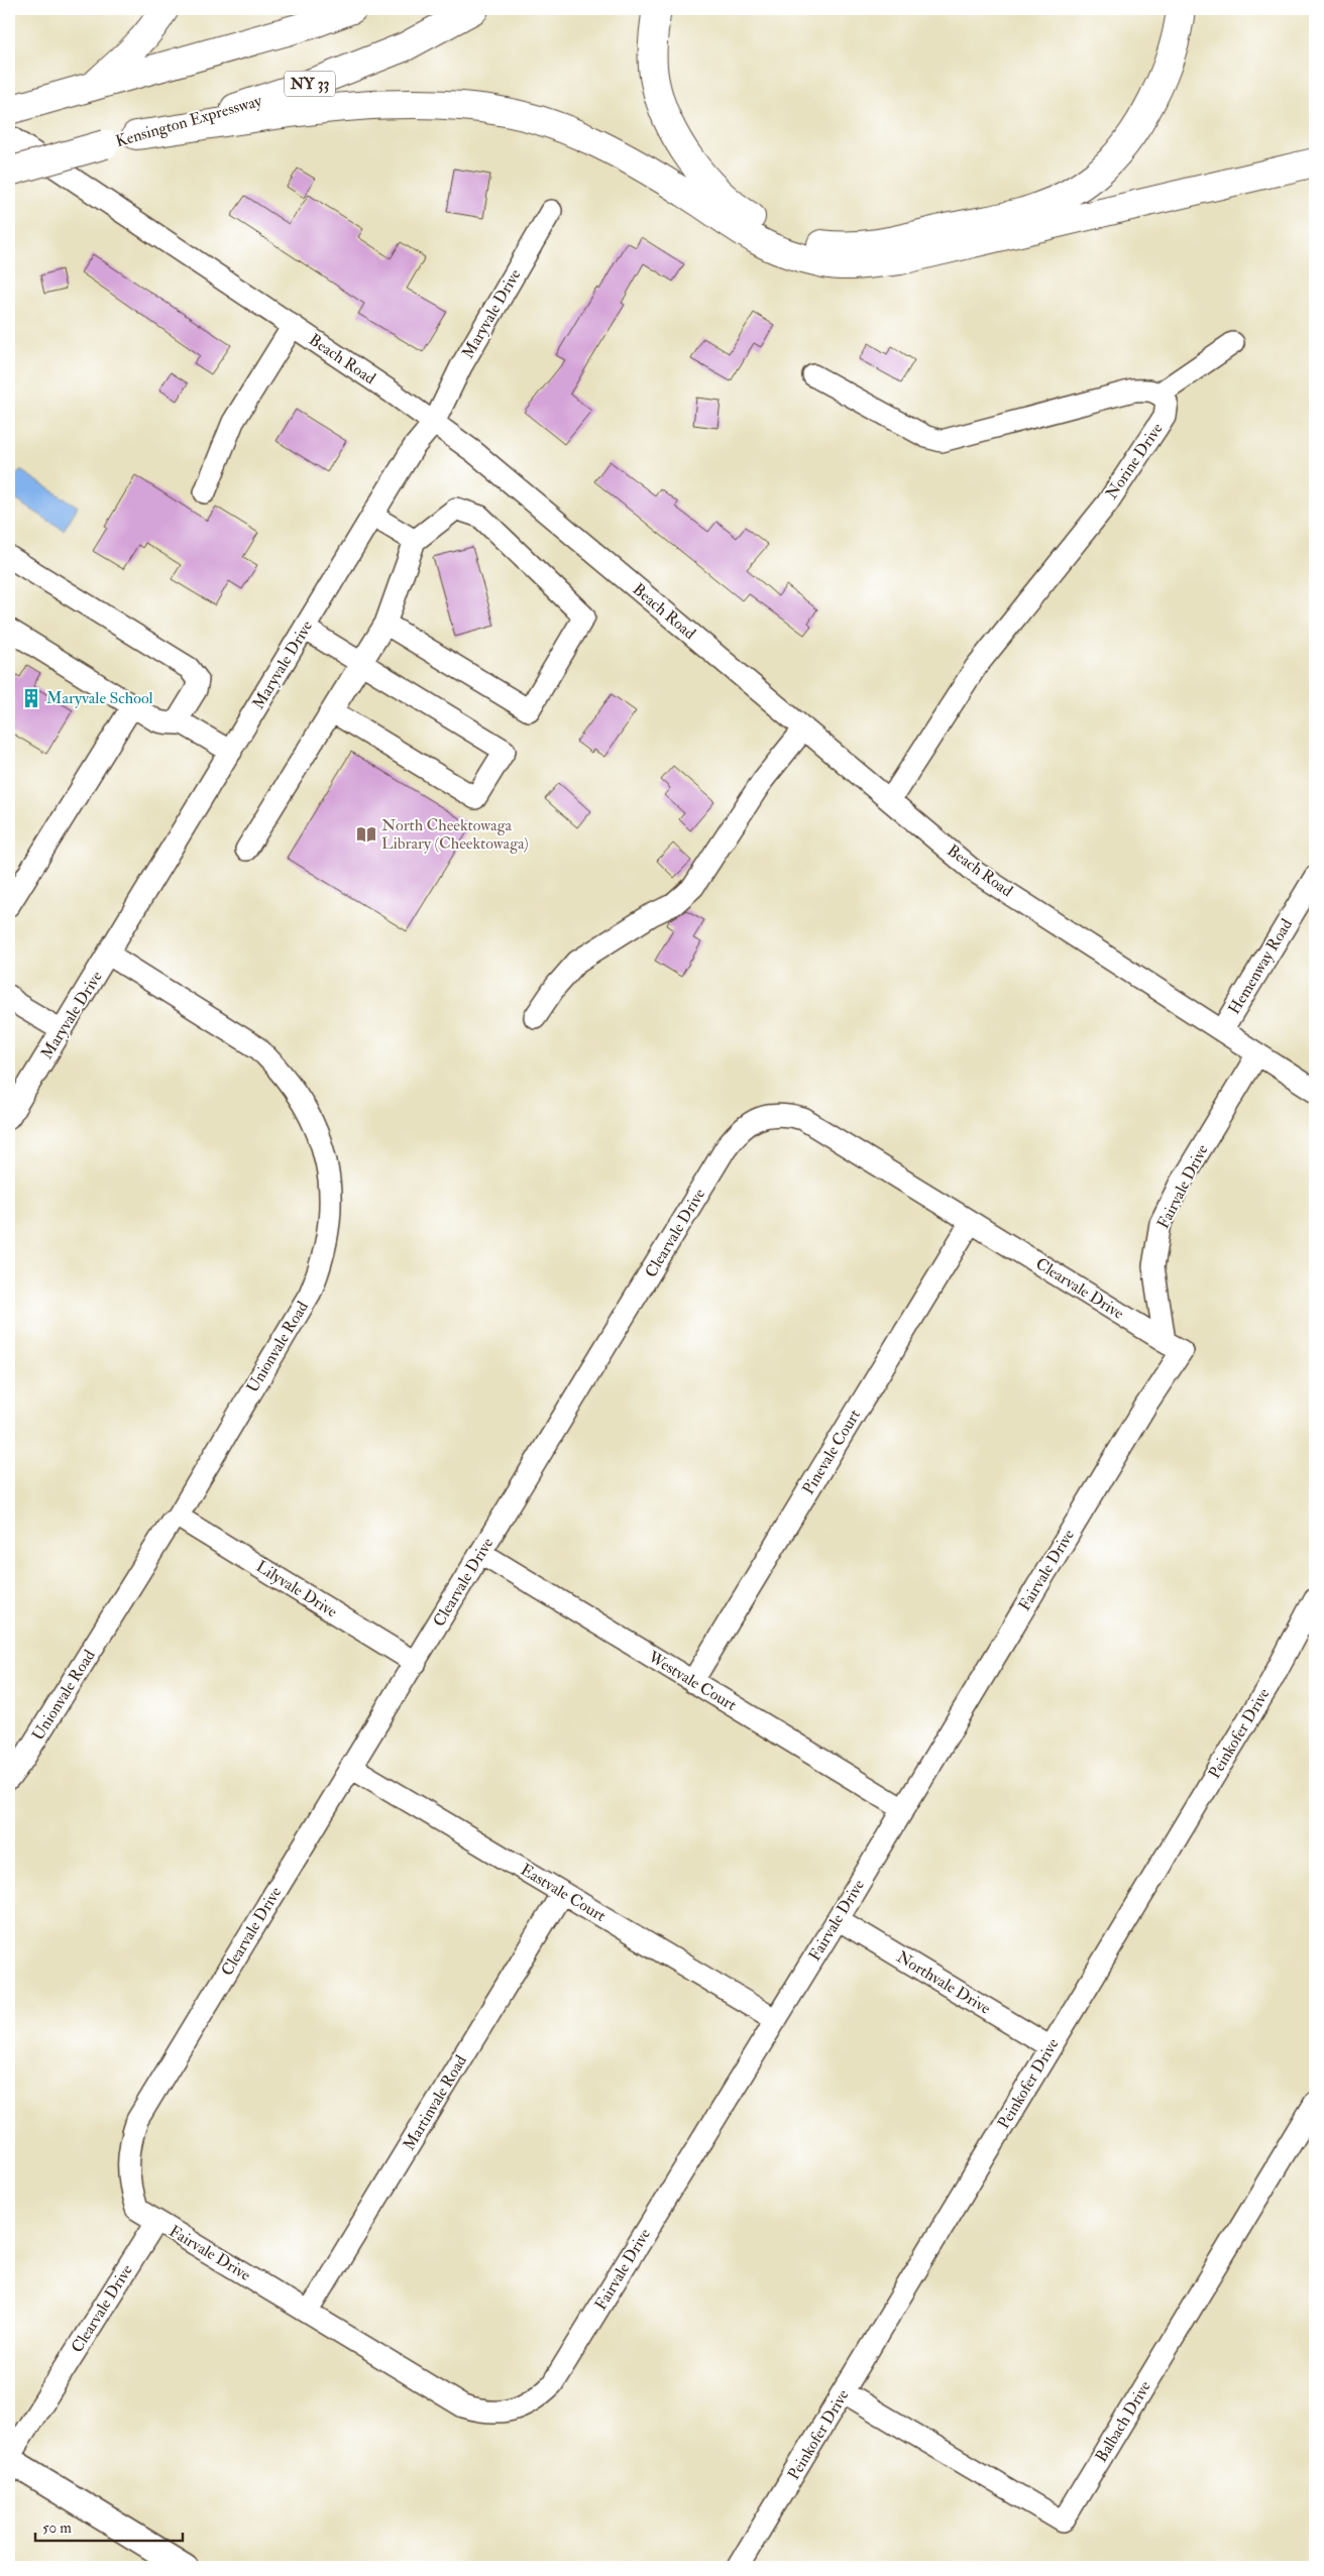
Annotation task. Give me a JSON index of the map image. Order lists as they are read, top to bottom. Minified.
{"streets":{"highway":["NY 33","Kensington Expressway"],"street":["Maryvale Drive","Beach Road","Norine Drive","Hemenway Road","Fairvale Drive","Clearvale Drive","Unionvale Road","Pinevale Court","Lilyvale Drive","Westvale Court","Peinkofer Drive","Eastvale Court","Northvale Drive","Martinvale Road","Balbach Drive"]},"crossings":[["Maryvale Drive","Beach Road"],["Maryvale Drive","Unionvale Road"],["Beach Road","Norine Drive"],["Beach Road","Hemenway Road"],["Beach Road","Fairvale Drive"],["Fairvale Drive","Clearvale Drive"],["Fairvale Drive","Westvale Court"],["Fairvale Drive","Eastvale Court"],["Fairvale Drive","Northvale Drive"],["Fairvale Drive","Martinvale Road"],["Clearvale Drive","Pinevale Court"],["Clearvale Drive","Lilyvale Drive"],["Clearvale Drive","Westvale Court"],["Clearvale Drive","Eastvale Court"],["Unionvale Road","Lilyvale Drive"],["Pinevale Court","Westvale Court"],["Peinkofer Drive","Northvale Drive"],["Peinkofer Drive","Balbach Drive"],["Eastvale Court","Martinvale Road"]],"places":{"building":["Maryvale School"],"library":["North Cheektowaga Library (Cheektowaga)"]},"scale_bar":"50 m"}
